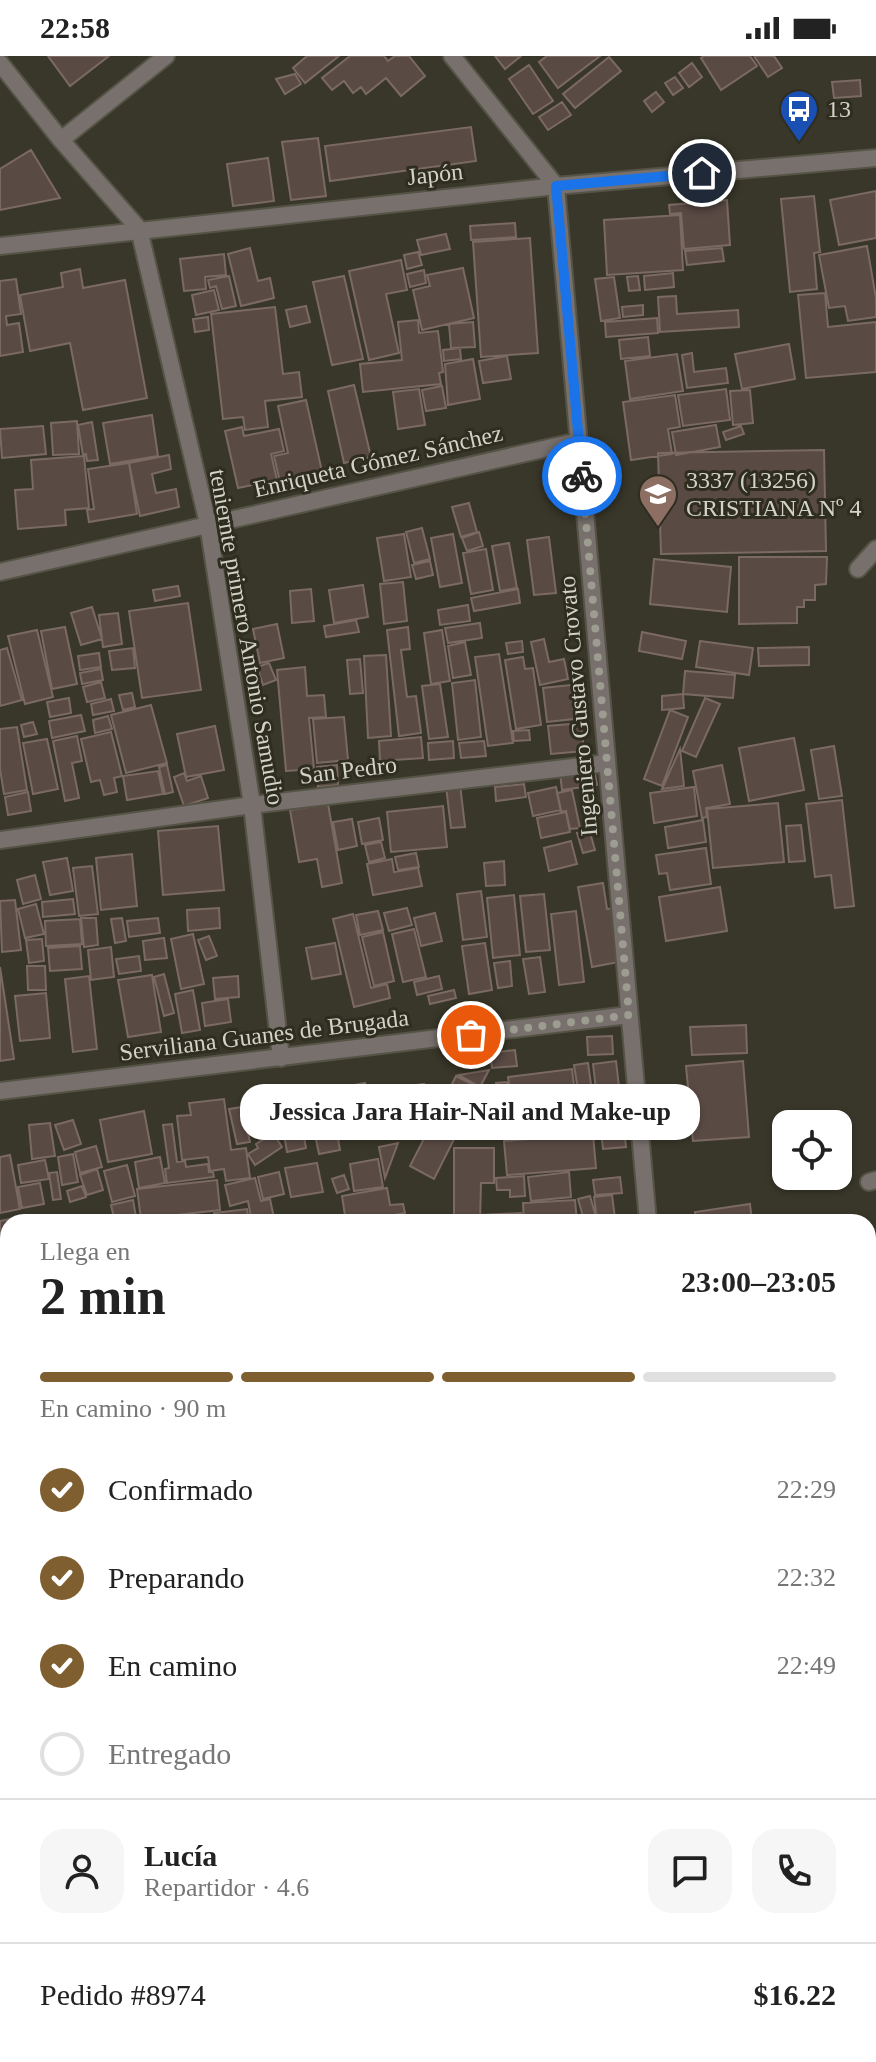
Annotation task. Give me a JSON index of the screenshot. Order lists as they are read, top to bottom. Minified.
{"streets":{"street":["Japón","Enriqueta Gómez Sánchez","teniernte primero Antonio Samudio","Ingeniero Gustavo Crovato","San Pedro","Serviliana Guanes de Brugada"]},"crossings":[["Japón","teniernte primero Antonio Samudio"],["Japón","Ingeniero Gustavo Crovato"],["Enriqueta Gómez Sánchez","teniernte primero Antonio Samudio"],["Enriqueta Gómez Sánchez","Ingeniero Gustavo Crovato"],["teniernte primero Antonio Samudio","San Pedro"],["teniernte primero Antonio Samudio","Serviliana Guanes de Brugada"],["Ingeniero Gustavo Crovato","San Pedro"],["Ingeniero Gustavo Crovato","Serviliana Guanes de Brugada"]],"places":{"bus stop":["13"],"school or university":["3337 (13256) CRISTIANA Nº 4"],"other":["Jessica Jara Hair-Nail and Make-up"]},"page":{"status":"22:58","bubble":"Jessica Jara Hair-Nail and Make-up","heading":["2 min","Llega en","23:00–23:05"],"panel":["Lucía","Repartidor · 4.6","Pedido #8974","$16.22"],"bar":"En camino · 90 m","list":[["Confirmado","22:29"],["Preparando","22:32"],["En camino","22:49"],"Entregado"]}}
